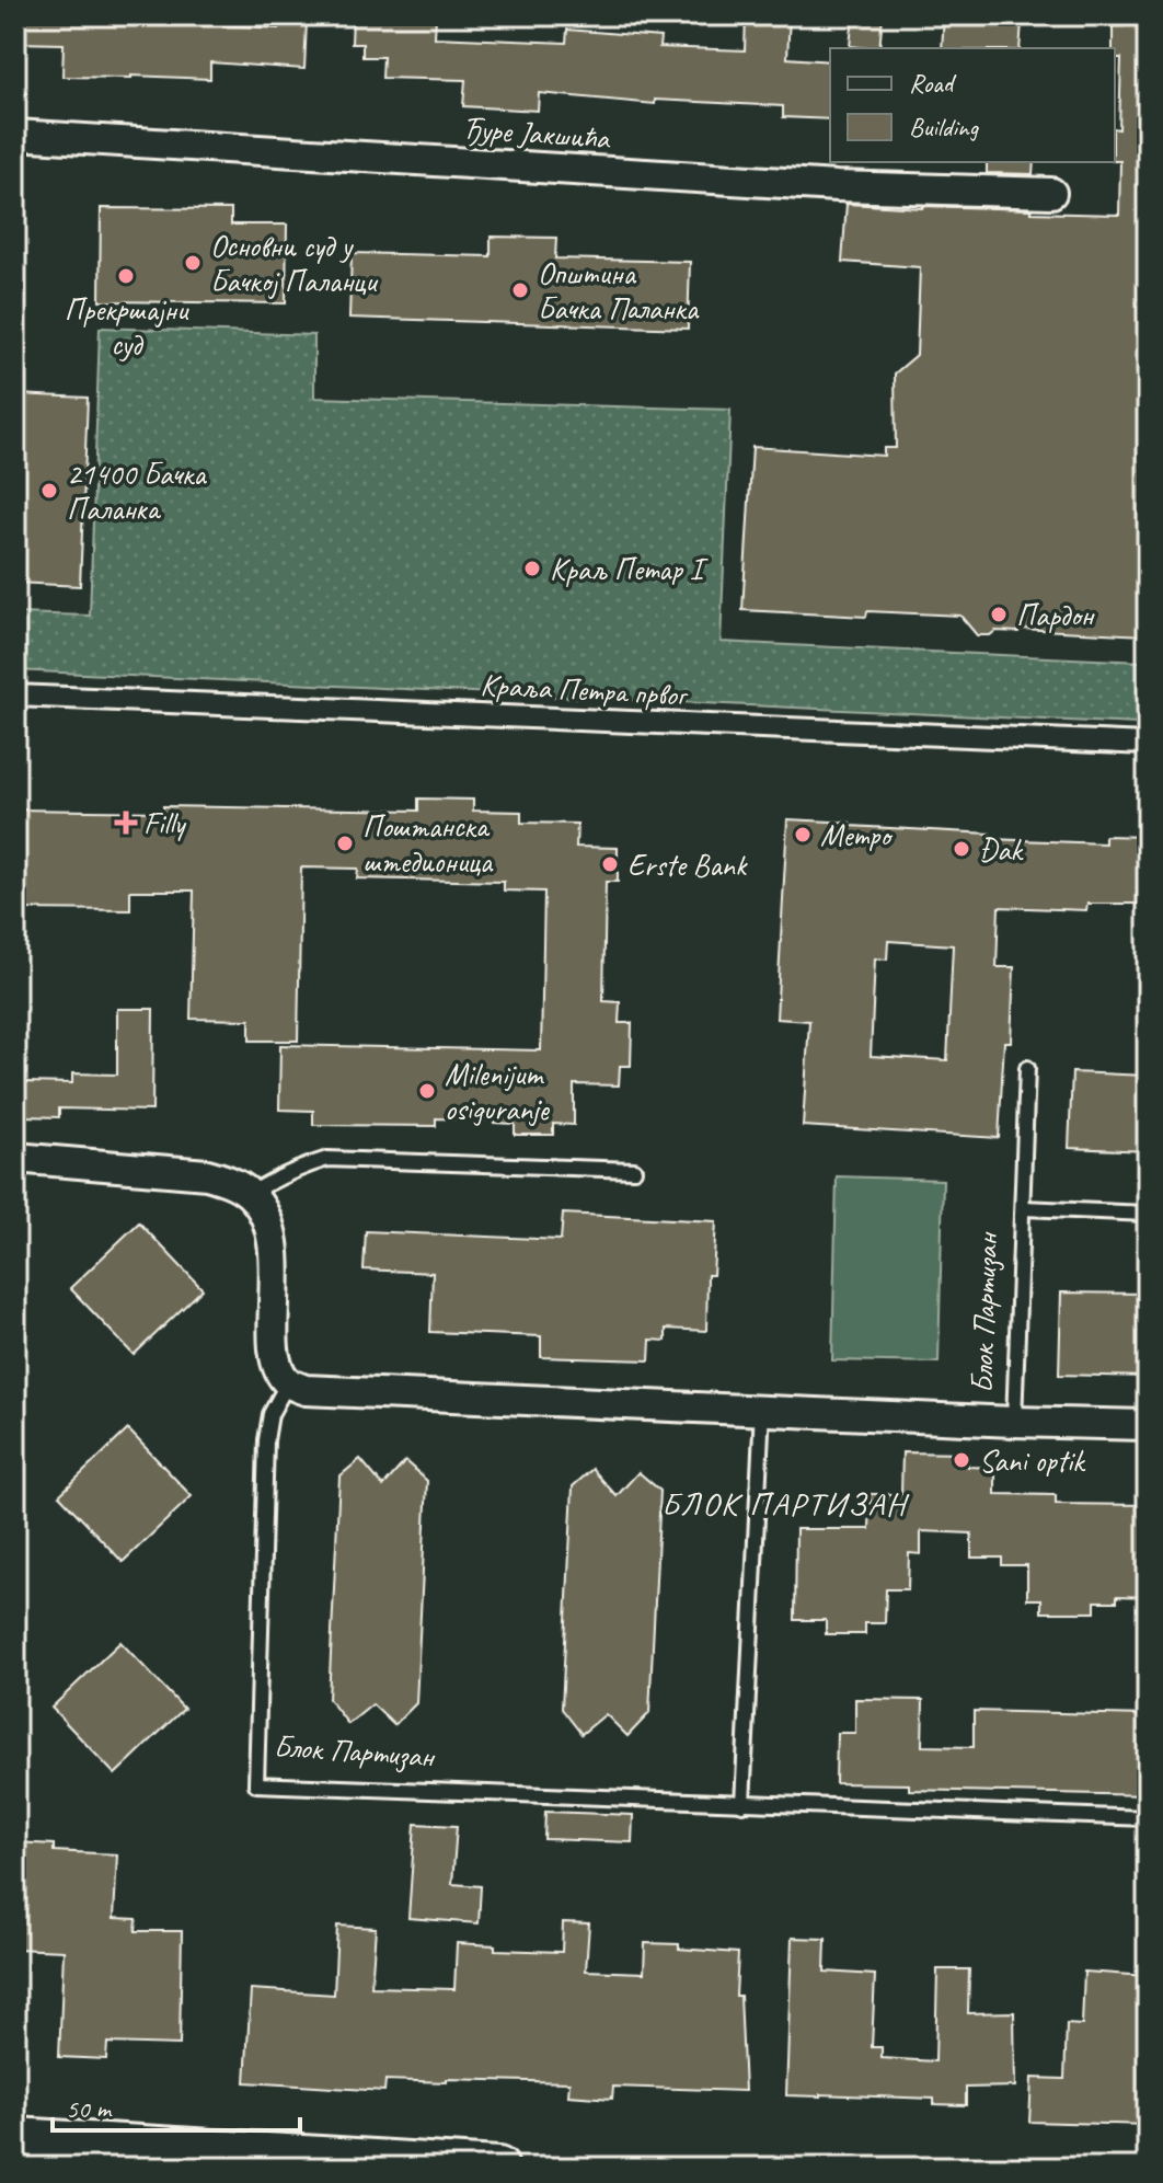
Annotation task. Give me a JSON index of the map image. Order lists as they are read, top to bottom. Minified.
{"streets":{"street":["Ђуре Јакшића","Краља Петра првог","Блок Партизан"]},"districts":["БЛОК ПАРТИЗАН"],"places":{"other":["Основни суд у Бачкој Паланци","Прекршајни суд","Општина Бачка Паланка","21400 Бачка Паланка","Краљ Петар I","Пардон","Метро","Поштанска штедионица","Đak","Erste Bank","Milenijum osiguranje","Sani optik"],"health":["Filly"]},"legend":["Road","Building"],"scale_bar":"50 m"}
